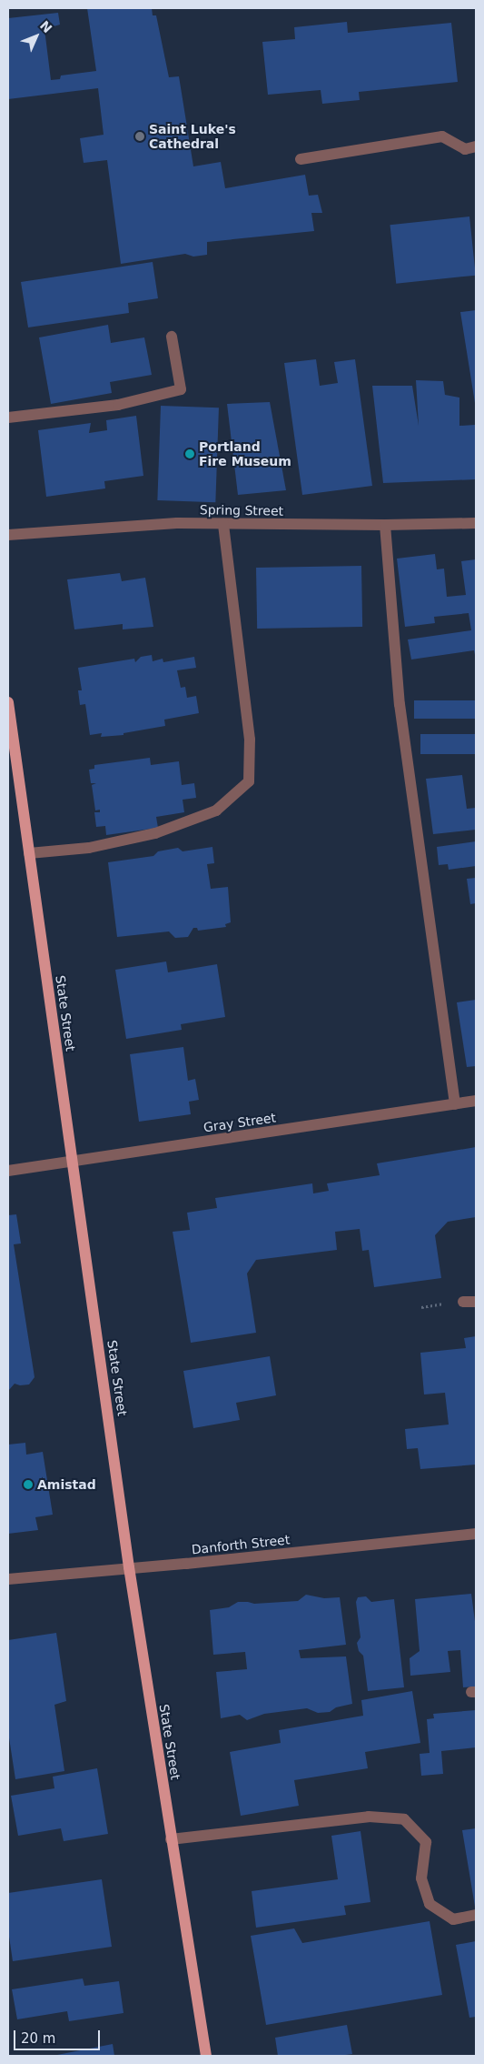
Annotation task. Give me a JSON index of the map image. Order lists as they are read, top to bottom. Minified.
{"streets":{"main road":["State Street"],"street":["Spring Street","Gray Street","Danforth Street"]},"crossings":[["State Street","Gray Street"],["State Street","Danforth Street"]],"places":["Saint Luke's Cathedral","Portland Fire Museum","Amistad"],"scale_bar":"20 m","north":"top right"}
